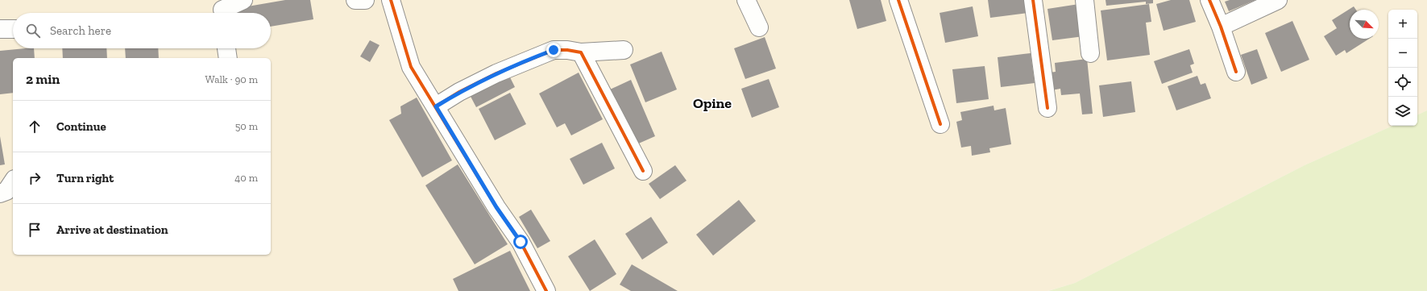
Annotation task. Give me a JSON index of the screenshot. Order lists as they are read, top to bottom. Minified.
{"districts":["Opine"],"north":"bottom right","page":{"map_buttons":["+","−"],"search":"Search here","heading":["2 min","Walk · 90 m"],"list":[["Continue","50 m"],["Turn right","40 m"],"Arrive at destination"]}}
